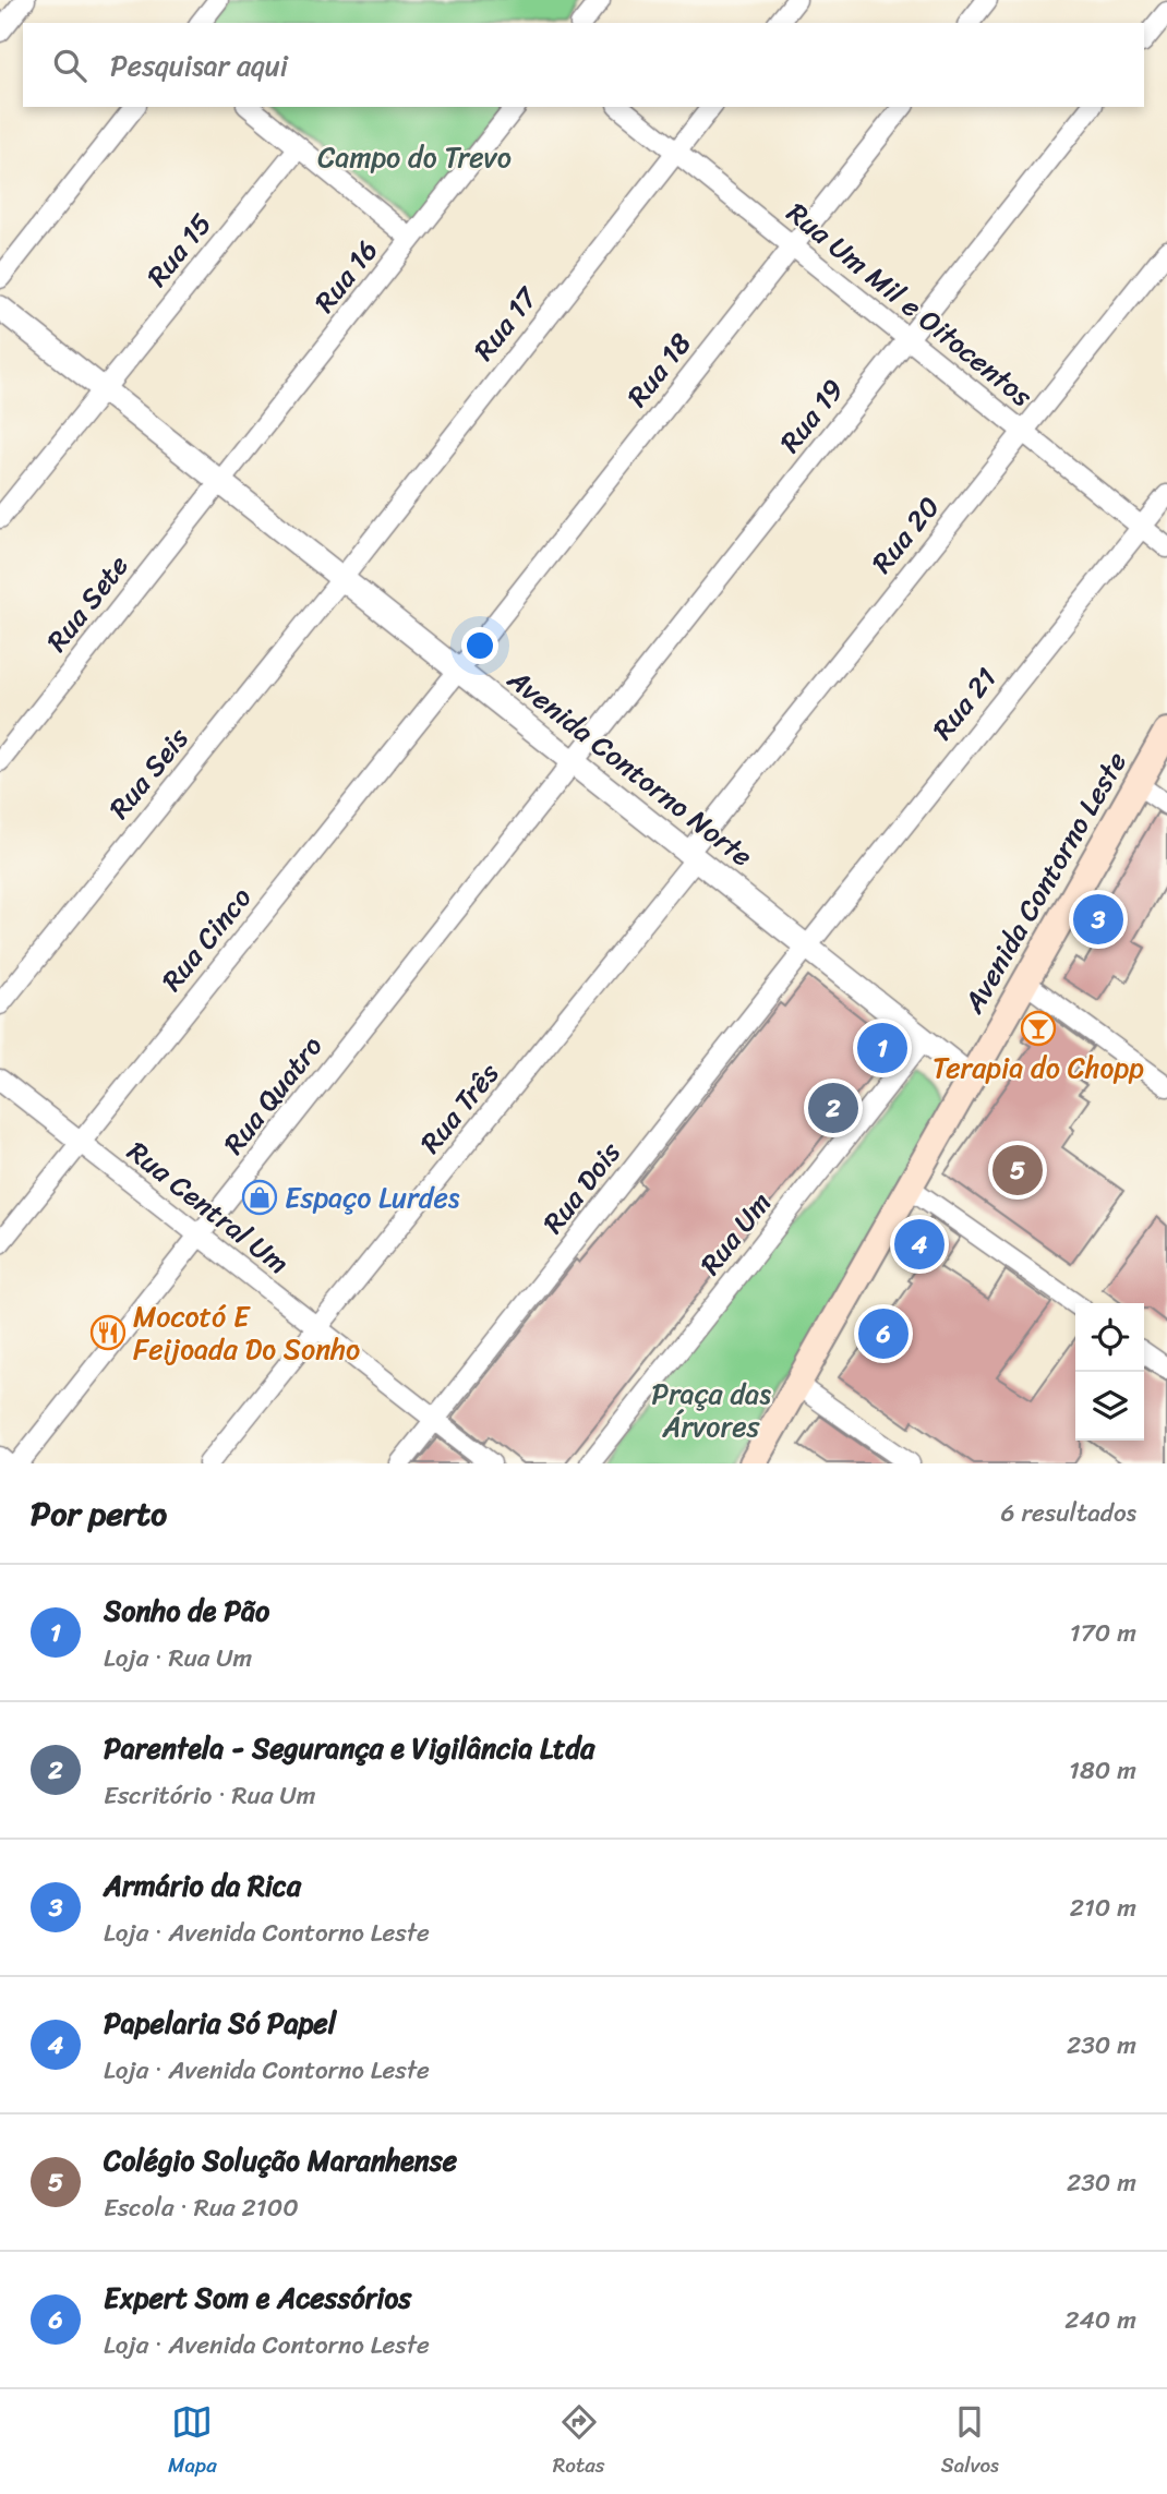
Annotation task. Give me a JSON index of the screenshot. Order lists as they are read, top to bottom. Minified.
{"streets":{"main road":["Avenida Contorno Leste"],"street":["Rua 15","Rua 16","Rua Um Mil e Oitocentos","Rua 17","Rua 18","Rua 19","Rua 20","Rua Sete","Rua 21","Avenida Contorno Norte","Rua Seis","Rua Cinco","Rua Quatro","Rua Três","Rua Dois","Rua Central Um","Rua Um"]},"crossings":[["Rua 15","Avenida Contorno Norte"],["Rua 16","Rua Sete"],["Rua 16","Avenida Contorno Norte"],["Rua Um Mil e Oitocentos","Rua 17"],["Rua Um Mil e Oitocentos","Rua 18"],["Rua Um Mil e Oitocentos","Rua 19"],["Rua Um Mil e Oitocentos","Rua 20"],["Rua Um Mil e Oitocentos","Rua 21"],["Rua 17","Avenida Contorno Norte"],["Rua 17","Rua Seis"],["Rua 18","Avenida Contorno Norte"],["Rua 18","Rua Cinco"],["Rua 19","Avenida Contorno Norte"],["Rua 19","Rua Quatro"],["Rua 20","Avenida Contorno Norte"],["Rua 20","Rua Três"],["Rua Sete","Avenida Contorno Norte"],["Rua 21","Avenida Contorno Norte"],["Rua 21","Rua Dois"],["Avenida Contorno Norte","Rua Seis"],["Avenida Contorno Norte","Avenida Contorno Leste"],["Avenida Contorno Norte","Rua Cinco"],["Avenida Contorno Norte","Rua Quatro"],["Avenida Contorno Norte","Rua Três"],["Avenida Contorno Norte","Rua Dois"],["Avenida Contorno Norte","Rua Um"],["Rua Cinco","Rua Central Um"],["Rua Quatro","Rua Central Um"],["Rua Três","Rua Central Um"],["Rua Dois","Rua Central Um"]],"parks":["Campo do Trevo","Praça das Árvores"],"places":{"bar":["Terapia do Chopp"],"shop":["Espaço Lurdes"],"restaurant":["Mocotó E Feijoada Do Sonho"]},"page":{"search":"Pesquisar aqui","pins":["3","1","2","5","4","6"],"heading":["Por perto","6 resultados"],"list":[{"mark":"1","name":"Sonho de Pão","note":"Loja · Rua Um","value":"170 m"},{"mark":"2","name":"Parentela - Segurança e Vigilância Ltda","note":"Escritório · Rua Um","value":"180 m"},{"mark":"3","name":"Armário da Rica","note":"Loja · Avenida Contorno Leste","value":"210 m"},{"mark":"4","name":"Papelaria Só Papel","note":"Loja · Avenida Contorno Leste","value":"230 m"},{"mark":"5","name":"Colégio Solução Maranhense","note":"Escola · Rua 2100","value":"230 m"},{"mark":"6","name":"Expert Som e Acessórios","note":"Loja · Avenida Contorno Leste","value":"240 m"}],"nav":["Mapa","Rotas","Salvos"]}}
